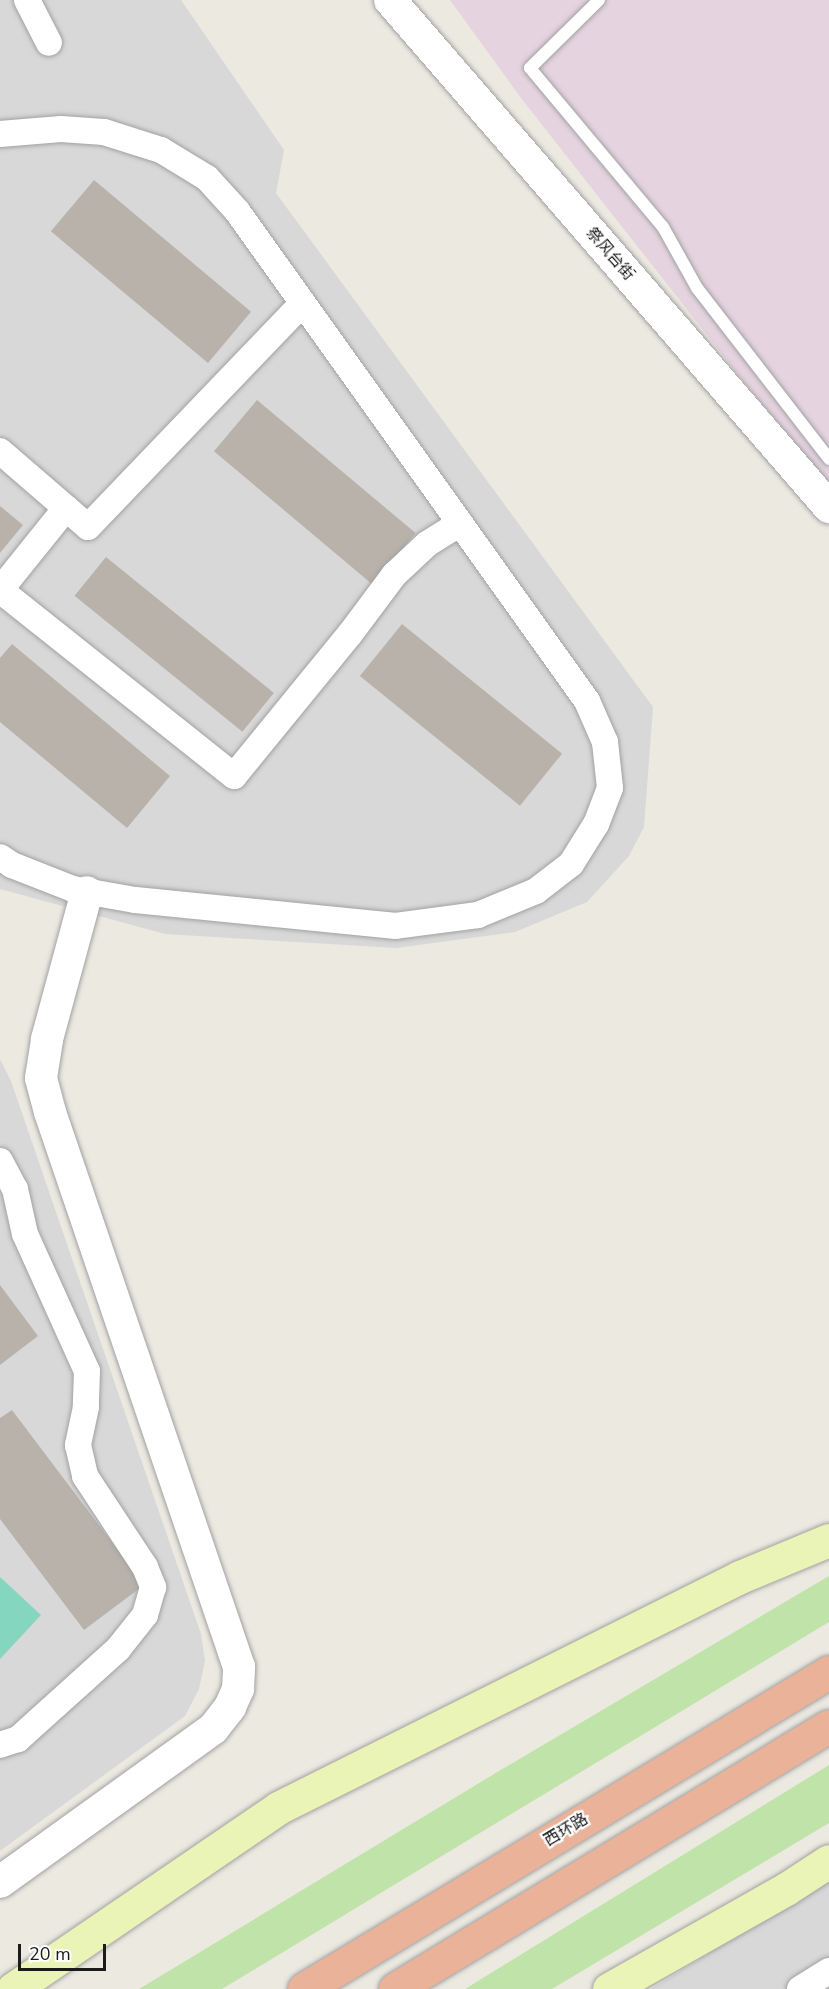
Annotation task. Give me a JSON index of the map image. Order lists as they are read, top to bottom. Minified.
{"streets":{"highway":["西环路"],"street":["祭风台街"]},"scale_bar":"20 m"}
